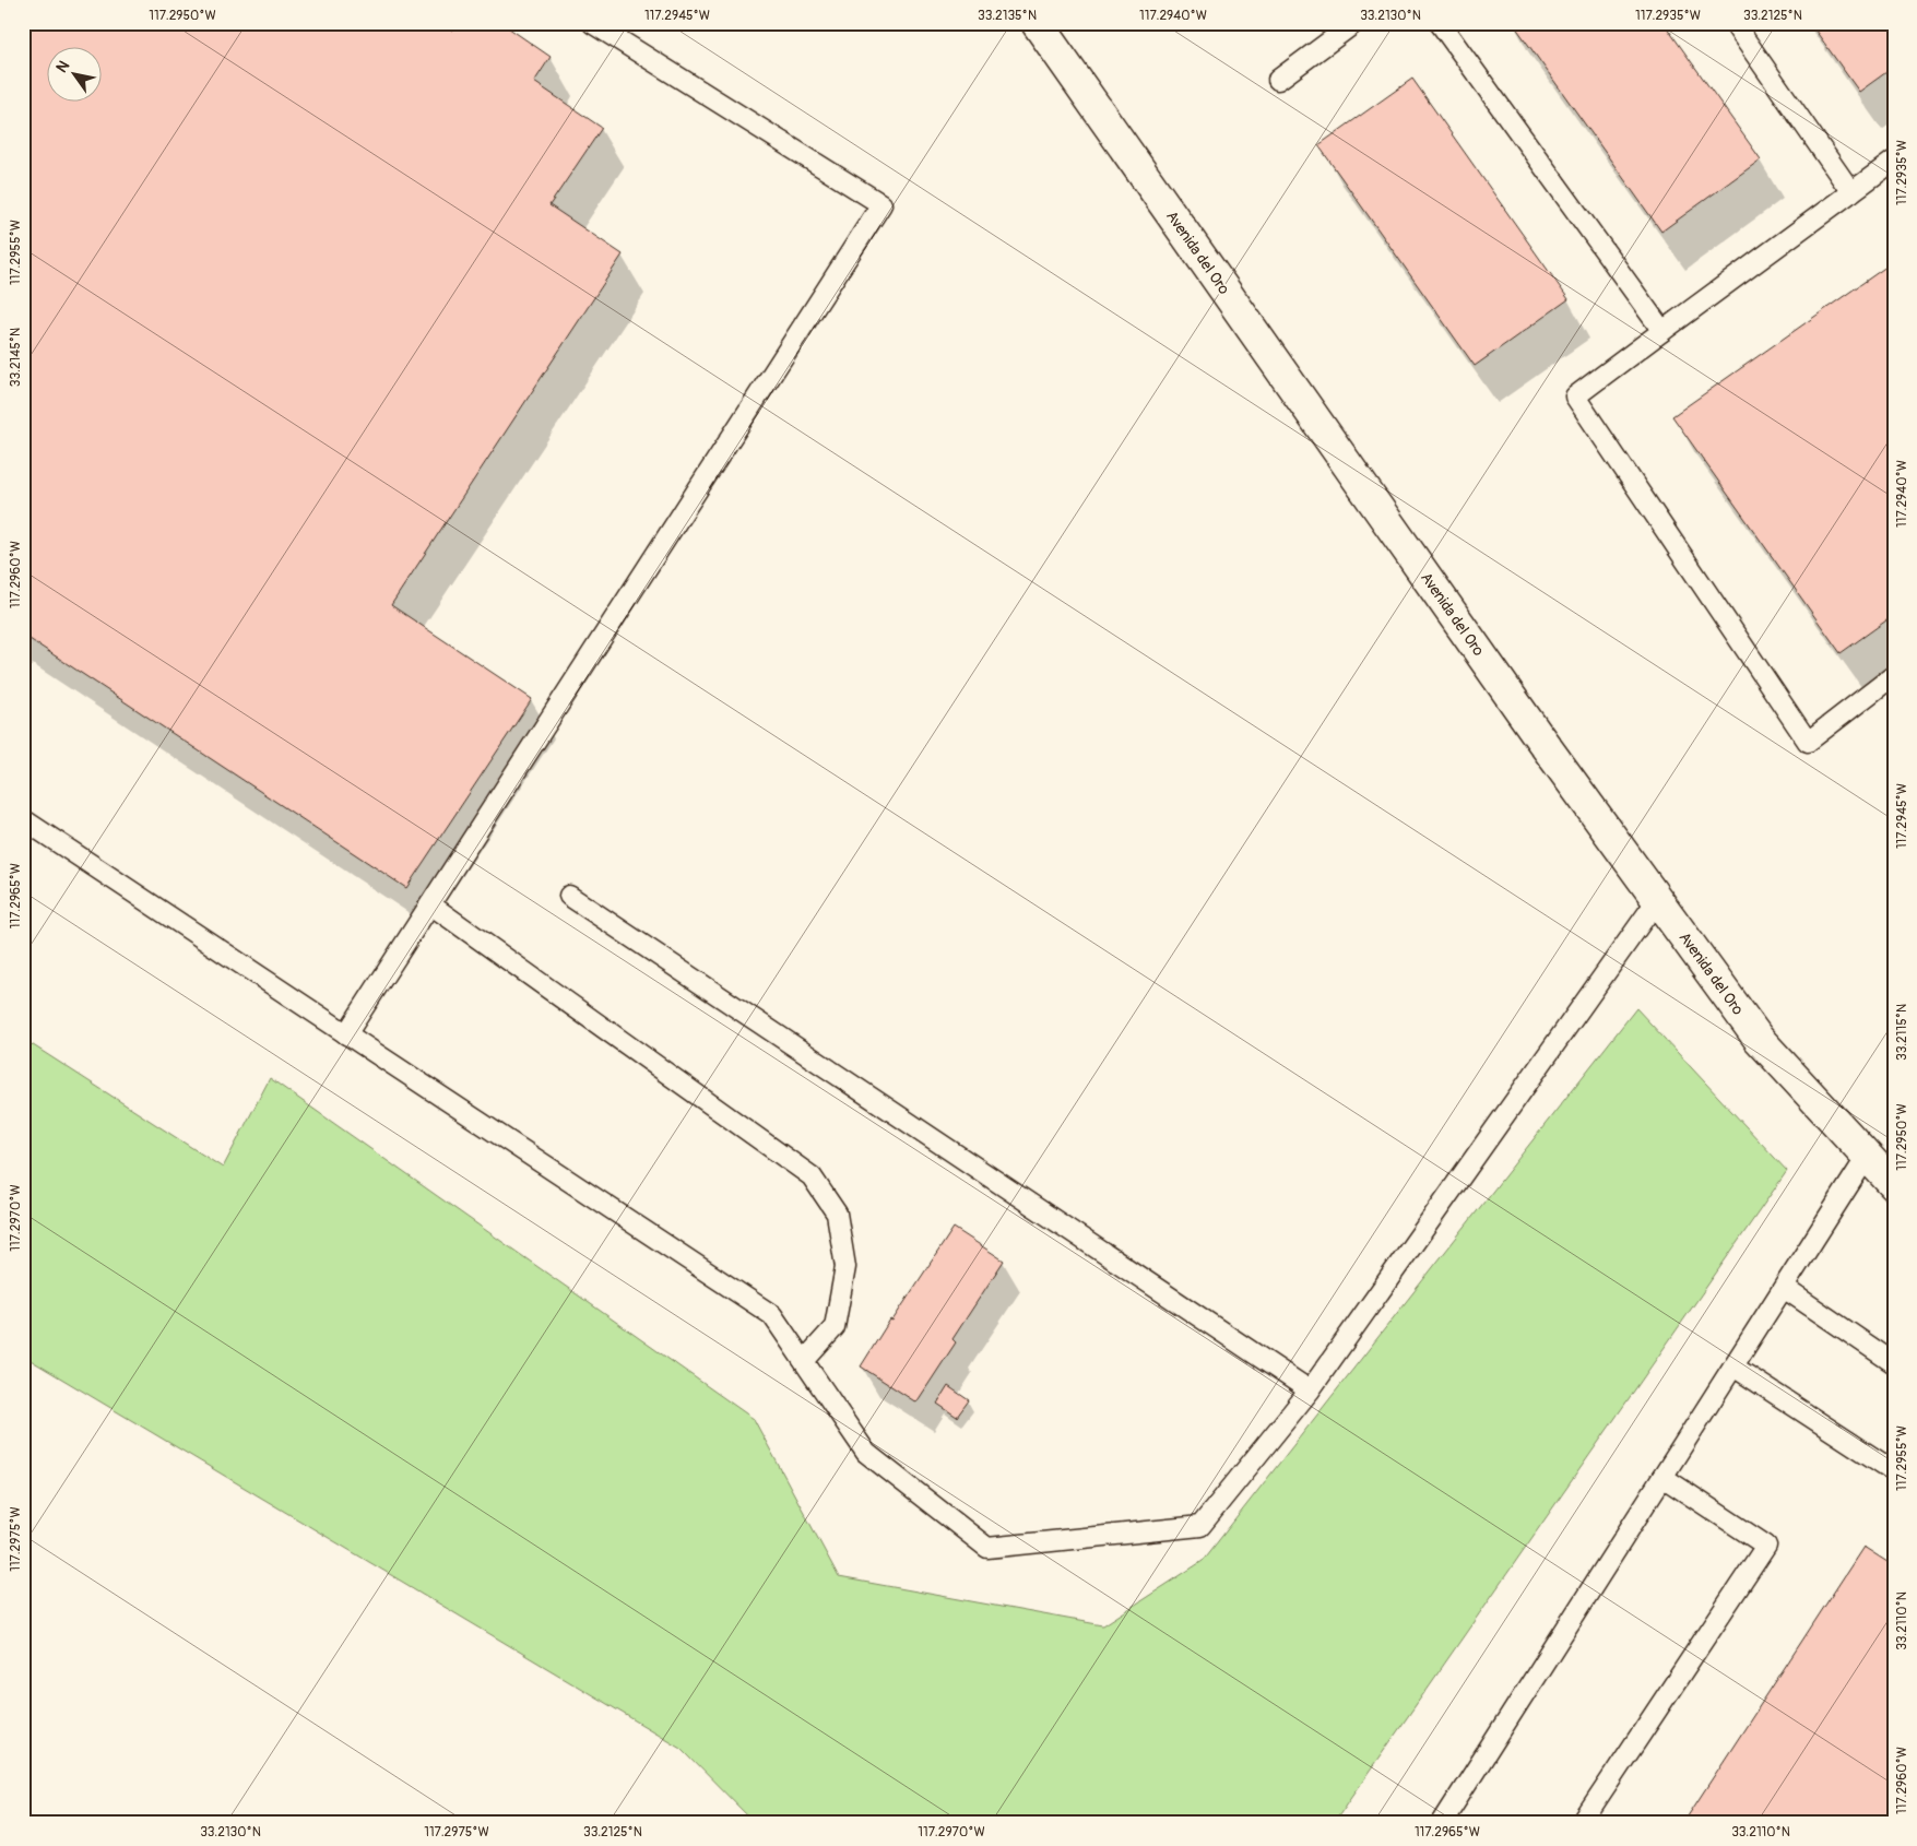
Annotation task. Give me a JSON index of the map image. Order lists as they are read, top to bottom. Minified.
{"streets":{"street":["Avenida del Oro"]},"north":"top left","coordinates":["117.2950°W","117.2945°W","33.2135°N","117.2940°W","33.2130°N","117.2935°W","33.2125°N","117.2955°W","33.2145°N","117.2960°W","117.2965°W","33.2115°N","117.2970°W","117.2975°W","33.2110°N"]}
